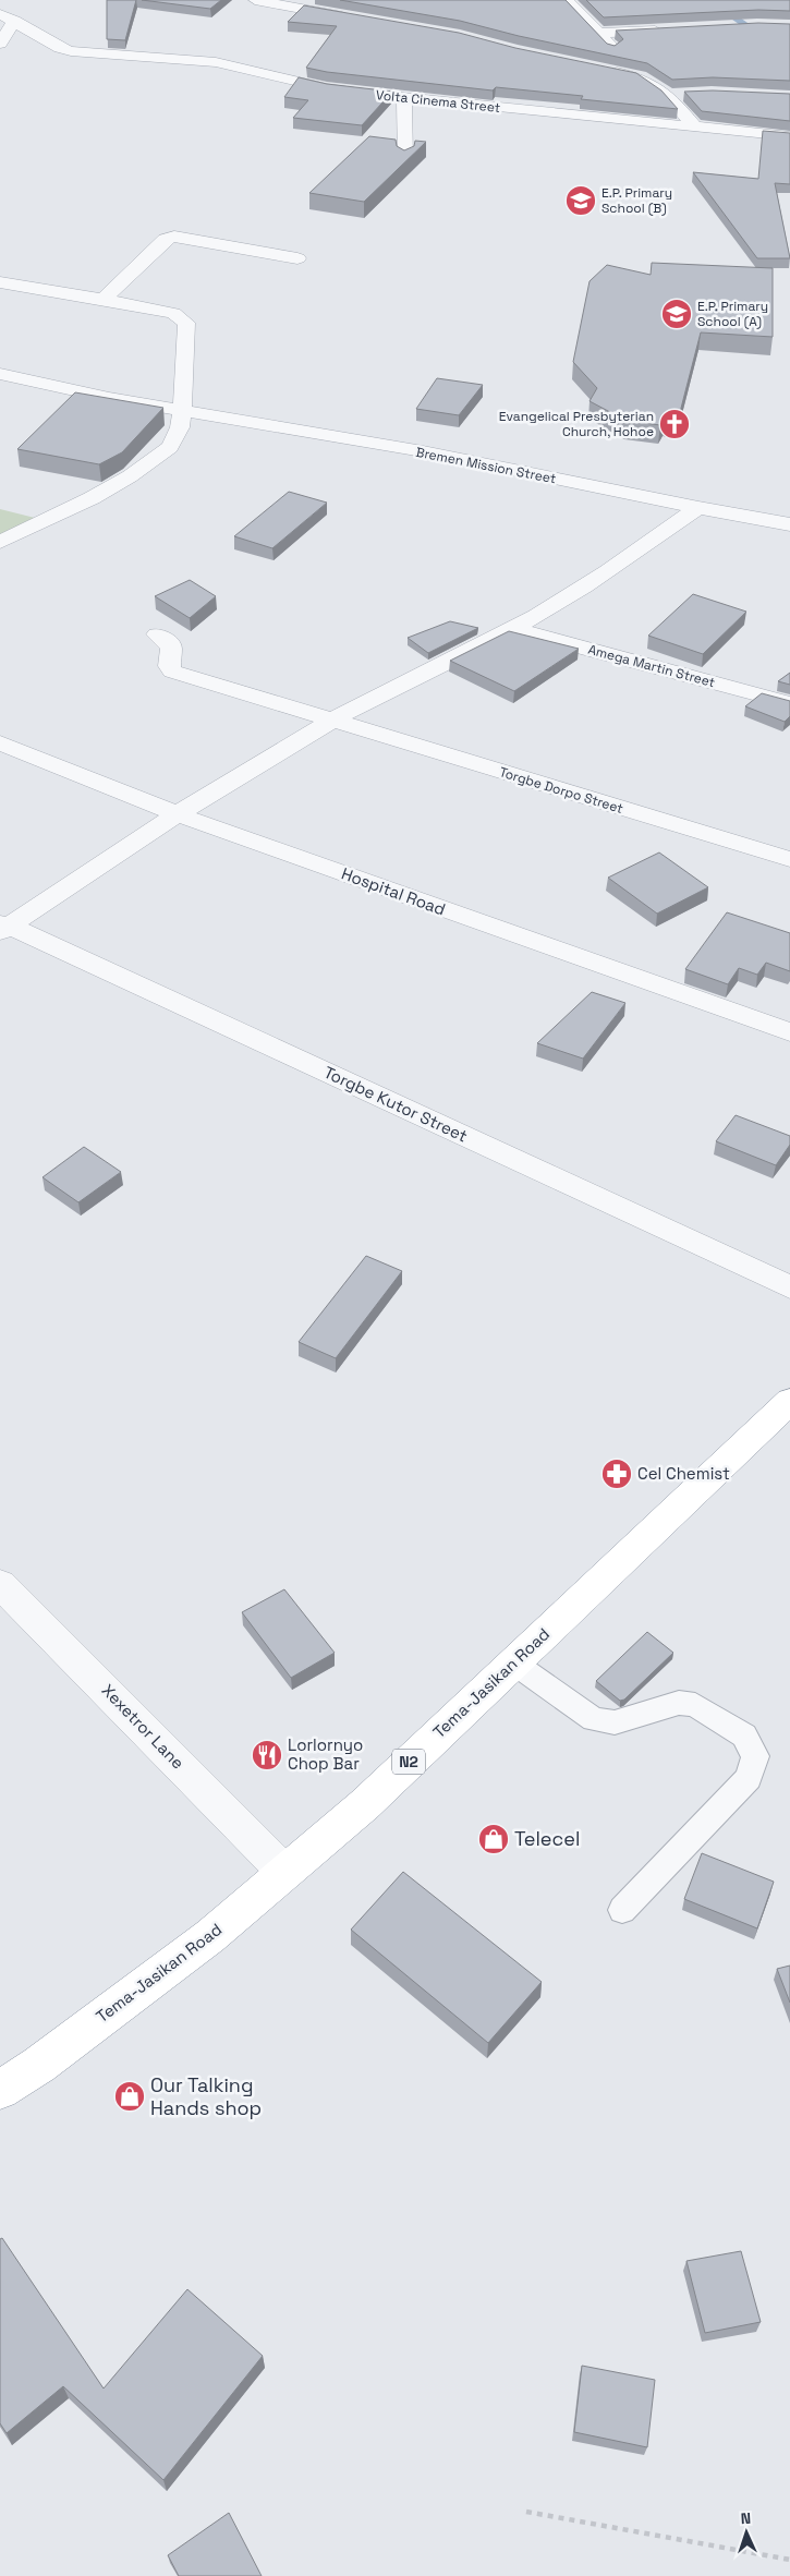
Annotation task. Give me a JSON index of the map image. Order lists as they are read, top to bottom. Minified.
{"streets":{"highway":["Tema-Jasikan Road","N2"],"street":["Volta Cinema Street","Bremen Mission Street","Amega Martin Street","Torgbe Dorpo Street","Hospital Road","Torgbe Kutor Street","Xexetror Lane"]},"crossings":[["Tema-Jasikan Road","Xexetror Lane"]],"places":{"school or university":["E.P. Primary School (B)","E.P. Primary School (A)"],"church":["Evangelical Presbyterian Church, Hohoe"],"pharmacy":["Cel Chemist"],"restaurant":["Lorlornyo Chop Bar"],"shop":["Telecel","Our Talking Hands shop"]},"north":"top"}
